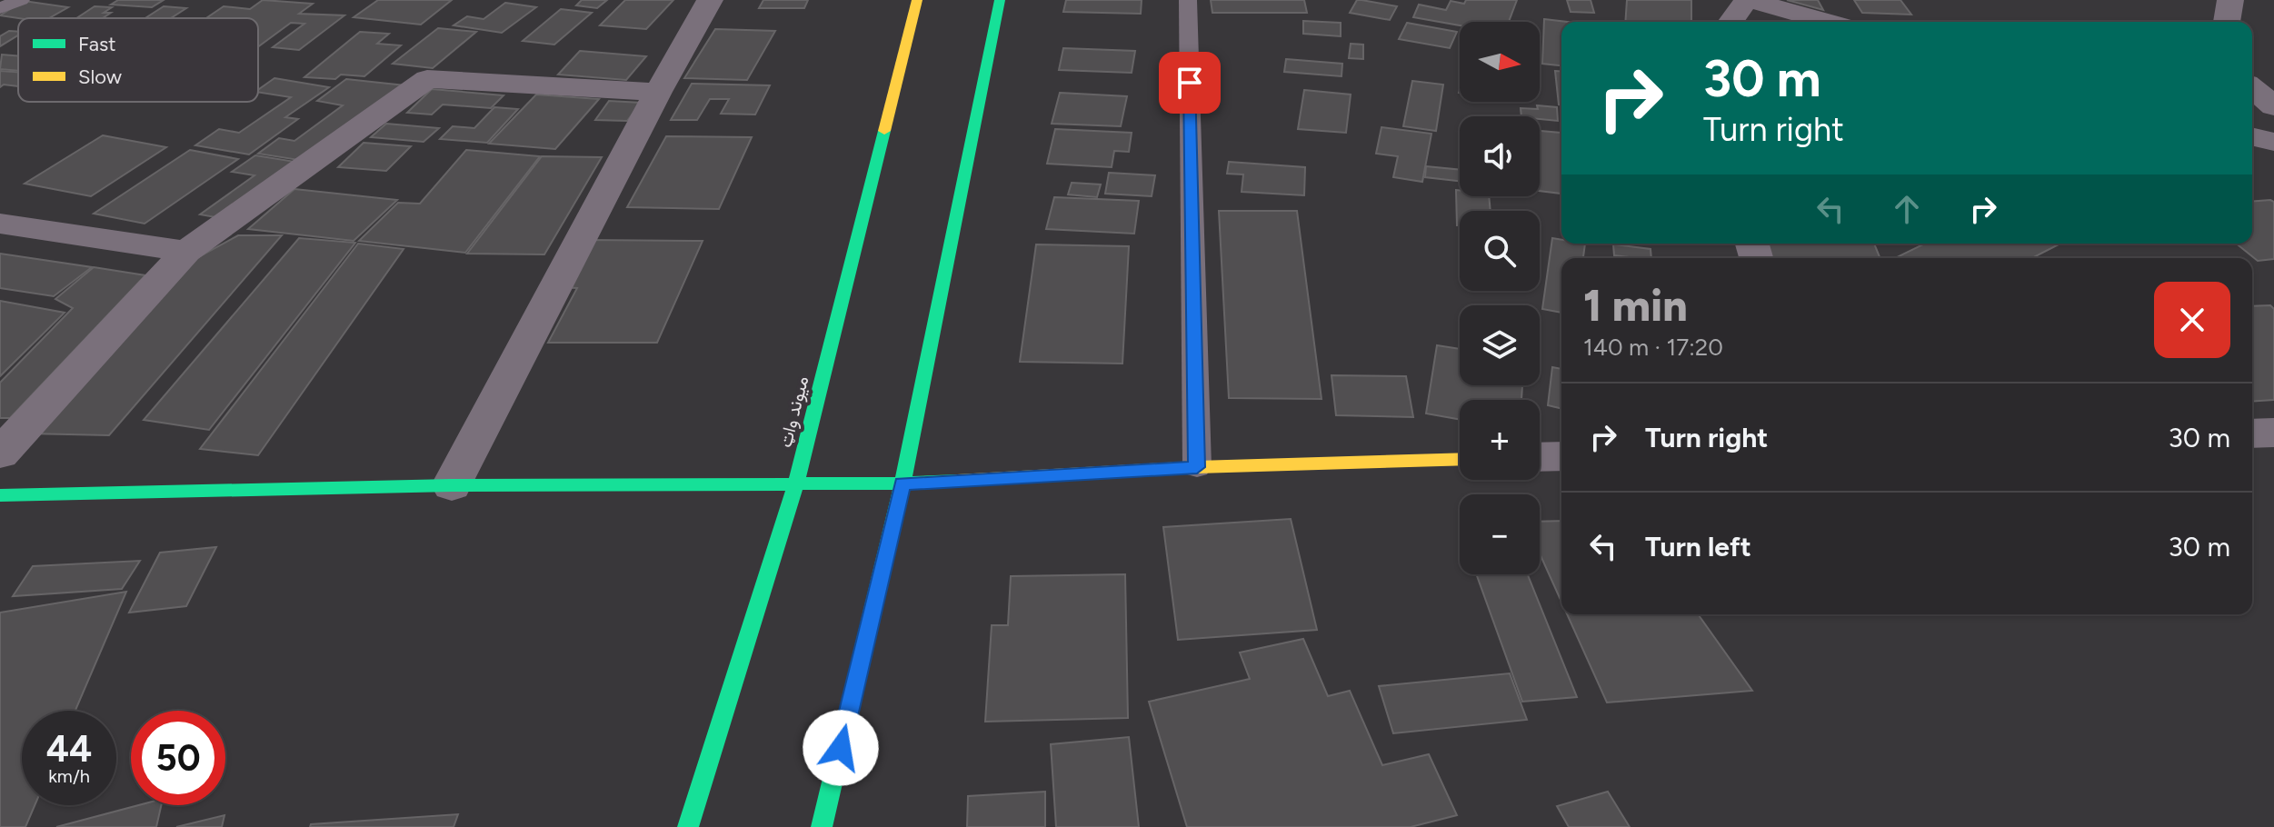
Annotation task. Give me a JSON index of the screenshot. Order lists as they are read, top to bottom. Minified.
{"streets":{"main road":["میوند واټ"]},"legend":["Fast","Slow"],"north":"right","page":{"map_buttons":["+","−"],"turn":["30 m","Turn right"],"heading":["1 min","140 m · 17:20"],"list":[{"name":"Turn right","value":"30 m"},{"name":"Turn left","value":"30 m"}],"speed":"44 km/h","limit":"50"}}
